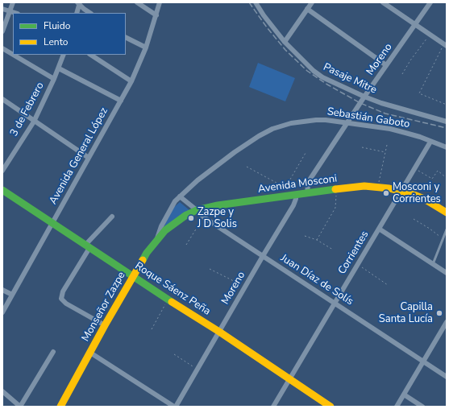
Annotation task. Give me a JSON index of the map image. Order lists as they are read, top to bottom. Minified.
{"streets":{"street":["Moreno","Pasaje Mitre","3 de Febrero","Sebastián Gaboto","Avenida General López","Avenida Mosconi","Corrientes","Juan Díaz de Solís","Roque Sáenz Peña","Monseñor Zazpe"]},"crossings":[["Moreno","Pasaje Mitre"],["Moreno","Sebastián Gaboto"],["Moreno","Avenida Mosconi"],["Moreno","Juan Díaz de Solís"],["Moreno","Roque Sáenz Peña"],["Sebastián Gaboto","Corrientes"],["Sebastián Gaboto","Monseñor Zazpe"],["Avenida General López","Roque Sáenz Peña"],["Avenida Mosconi","Corrientes"],["Avenida Mosconi","Juan Díaz de Solís"],["Avenida Mosconi","Monseñor Zazpe"],["Corrientes","Juan Díaz de Solís"],["Corrientes","Roque Sáenz Peña"],["Juan Díaz de Solís","Monseñor Zazpe"],["Roque Sáenz Peña","Monseñor Zazpe"]],"places":["Mosconi y Corrientes","Zazpe y J D Solis","Capilla Santa Lucía"],"legend":["Fluido","Lento"]}
